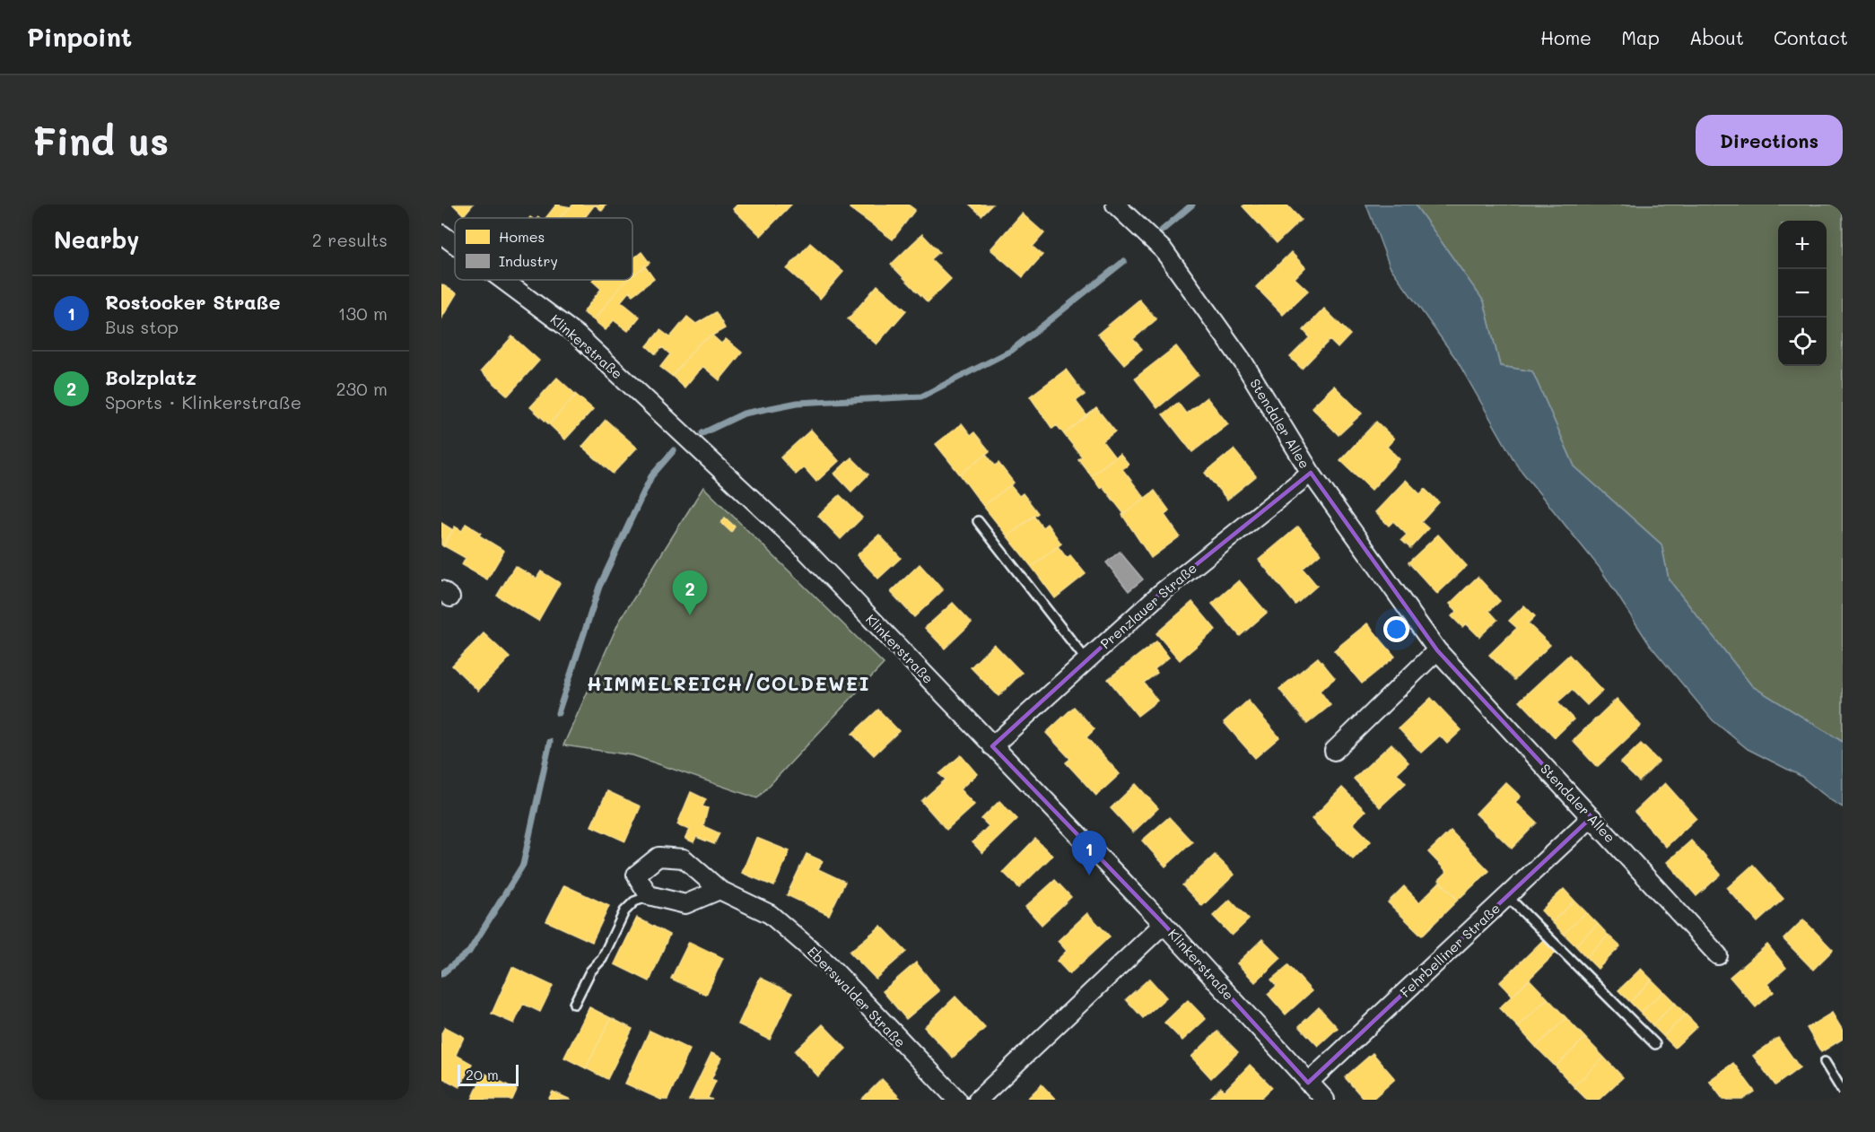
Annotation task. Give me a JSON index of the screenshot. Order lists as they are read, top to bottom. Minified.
{"streets":{"street":["Klinkerstraße","Stendaler Allee","Prenzlauer Straße","Fehrbelliner Straße","Eberswalder Straße"]},"crossings":[["Klinkerstraße","Prenzlauer Straße"],["Klinkerstraße","Fehrbelliner Straße"],["Stendaler Allee","Prenzlauer Straße"],["Stendaler Allee","Fehrbelliner Straße"]],"districts":["HIMMELREICH/COLDEWEI"],"legend":["Homes","Industry"],"scale_bar":"20 m","page":{"header":"Pinpoint","nav":["Home","Map","About","Contact"],"buttons":"Directions","title":"Find us","heading":["Nearby","2 results"],"map_buttons":["+","−"],"list":[{"mark":"1","name":"Rostocker Straße","note":"Bus stop","value":"130 m"},{"mark":"2","name":"Bolzplatz","note":"Sports · Klinkerstraße","value":"230 m"}],"pins":["2","1"],"scale":"20 m"}}
